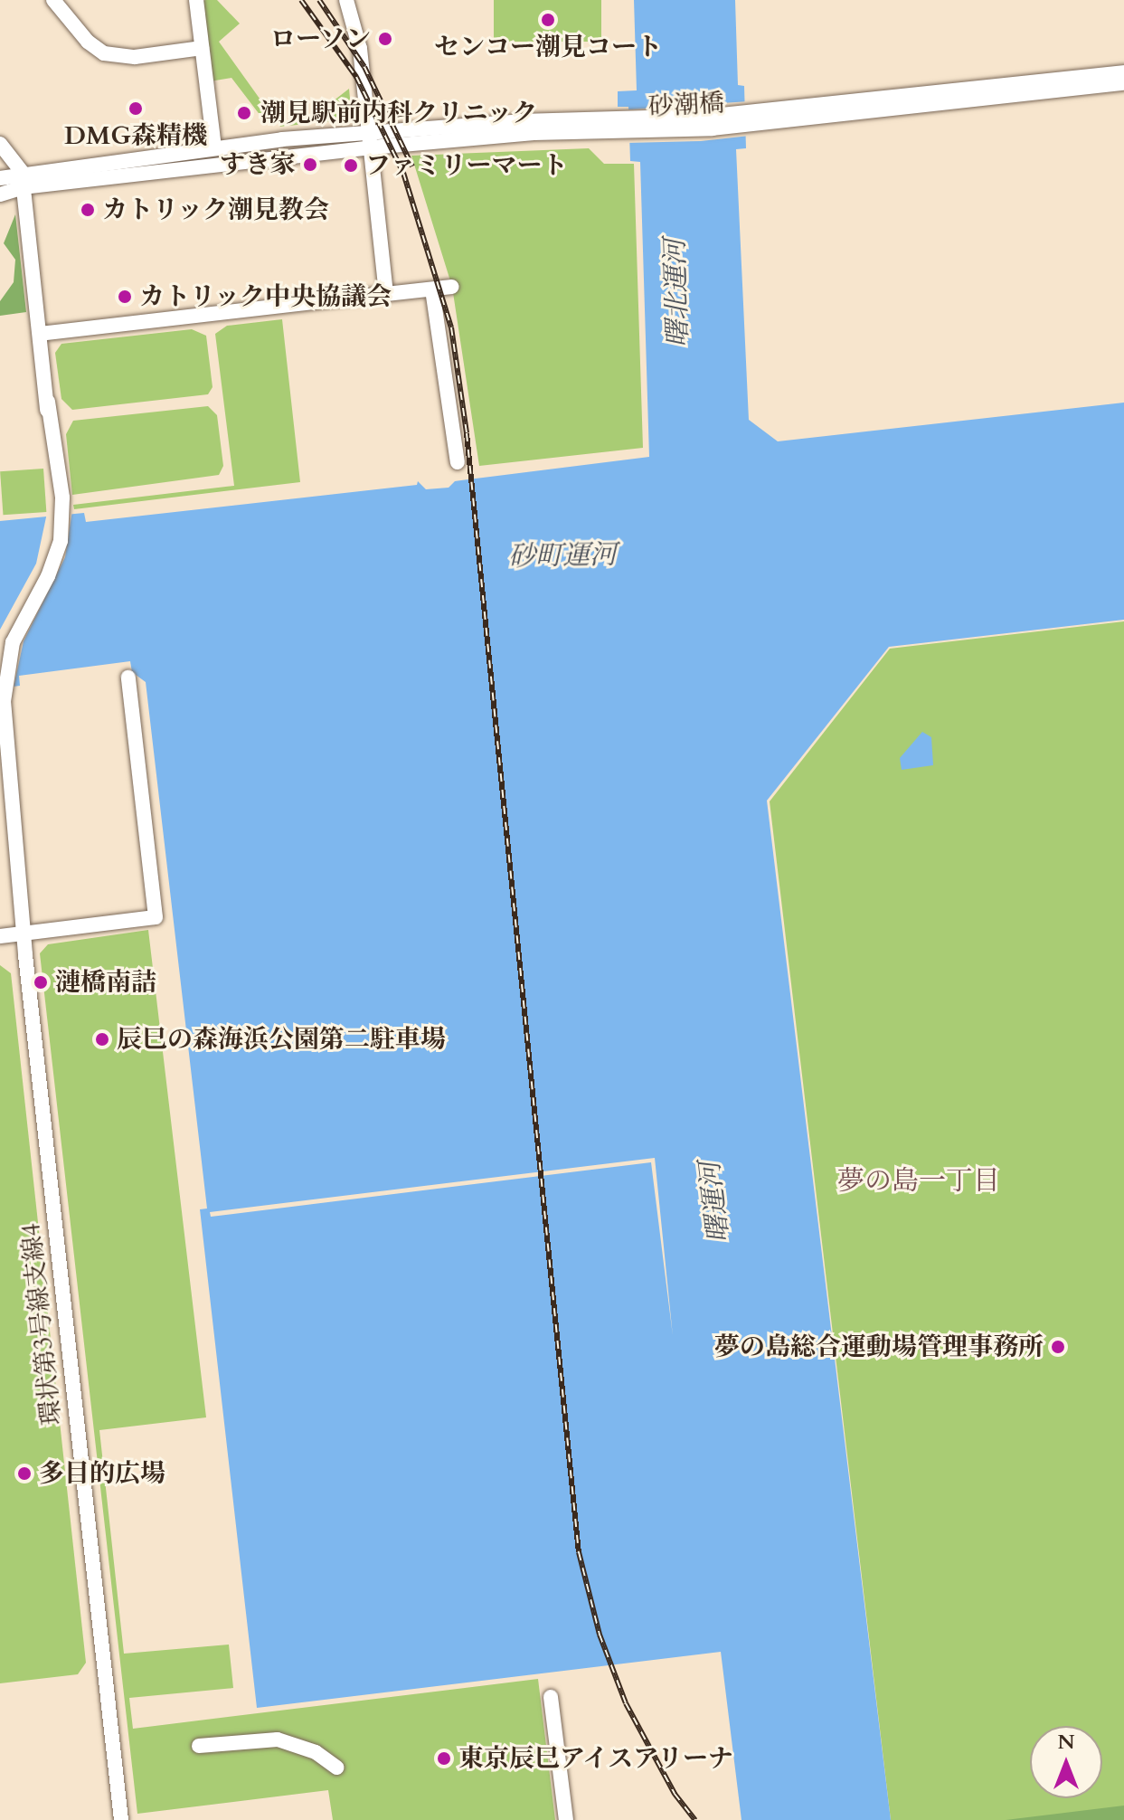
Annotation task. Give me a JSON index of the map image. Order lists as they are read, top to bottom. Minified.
{"streets":{"street":["砂潮橋","環状第3号線支線4"]},"districts":["夢の島一丁目"],"water":["曙北運河","砂町運河","曙運河"],"places":["センコー潮見コート","ローソン","DMG森精機","潮見駅前内科クリニック","すき家","ファミリーマート","カトリック潮見教会","カトリック中央協議会","漣橋南詰","辰巳の森海浜公園第二駐車場","夢の島総合運動場管理事務所","多目的広場","東京辰巳アイスアリーナ"],"north":"top"}
